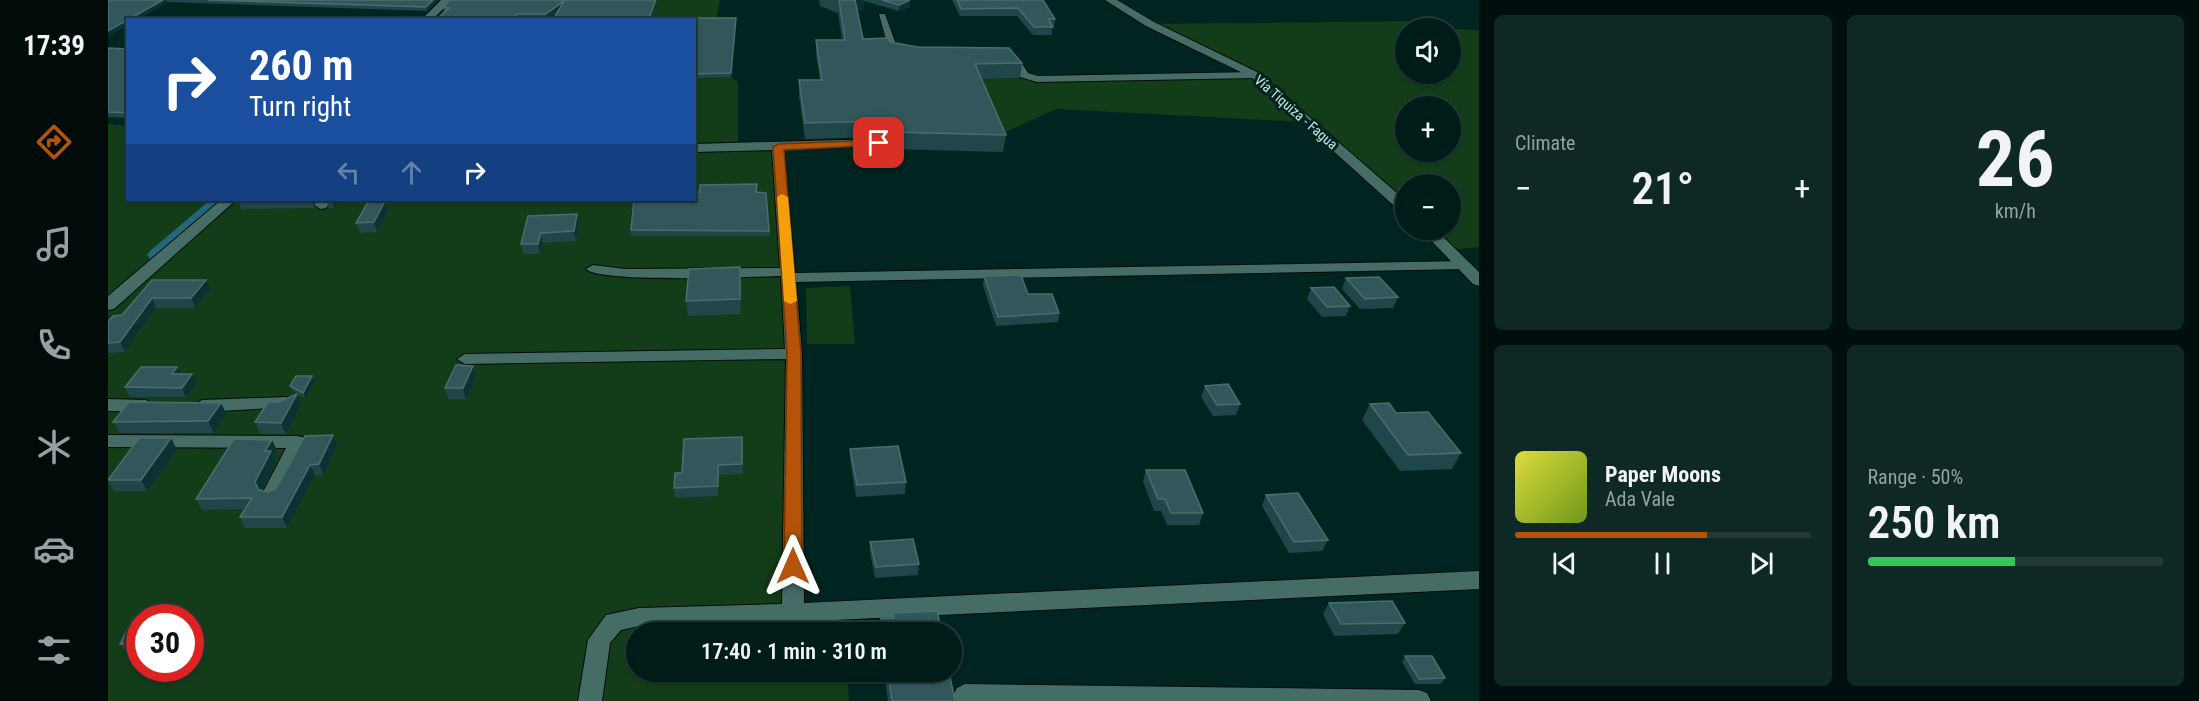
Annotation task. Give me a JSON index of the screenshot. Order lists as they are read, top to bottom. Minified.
{"streets":{"street":["Vía Tiquiza - Fagua"]},"page":{"tabs":"17:39","tile":["Climate",["26","km/h"],["Range · 50%","250 km"]],"map_buttons":["+","−"],"turn":["260 m","Turn right"],"heat":["−","21°","+"],"song":["Paper Moons","Ada Vale"],"limit":"30","trip":"17:40 · 1 min · 310 m"}}
